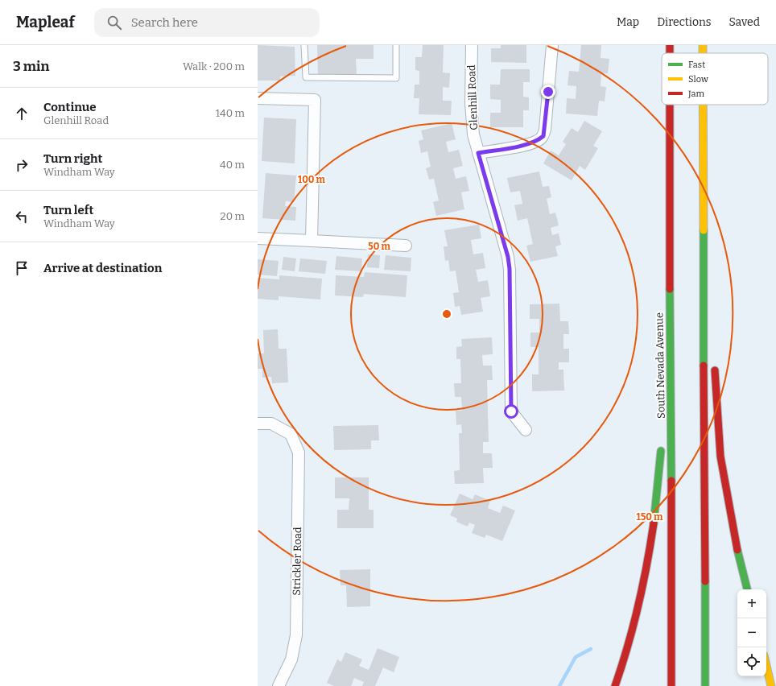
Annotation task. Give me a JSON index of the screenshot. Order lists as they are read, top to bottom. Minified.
{"streets":{"highway":["South Nevada Avenue"],"street":["Glenhill Road","Strickler Road"]},"legend":["Fast","Slow","Jam"],"page":{"header":"Mapleaf","search":"Search here","nav":["Map","Directions","Saved"],"heading":["3 min","Walk · 200 m"],"list":[["Continue","Glenhill Road","140 m"],["Turn right","Windham Way","40 m"],["Turn left","Windham Way","20 m"],"Arrive at destination"],"map_buttons":["+","−"]},"rings":["100 m","50 m","150 m"]}
